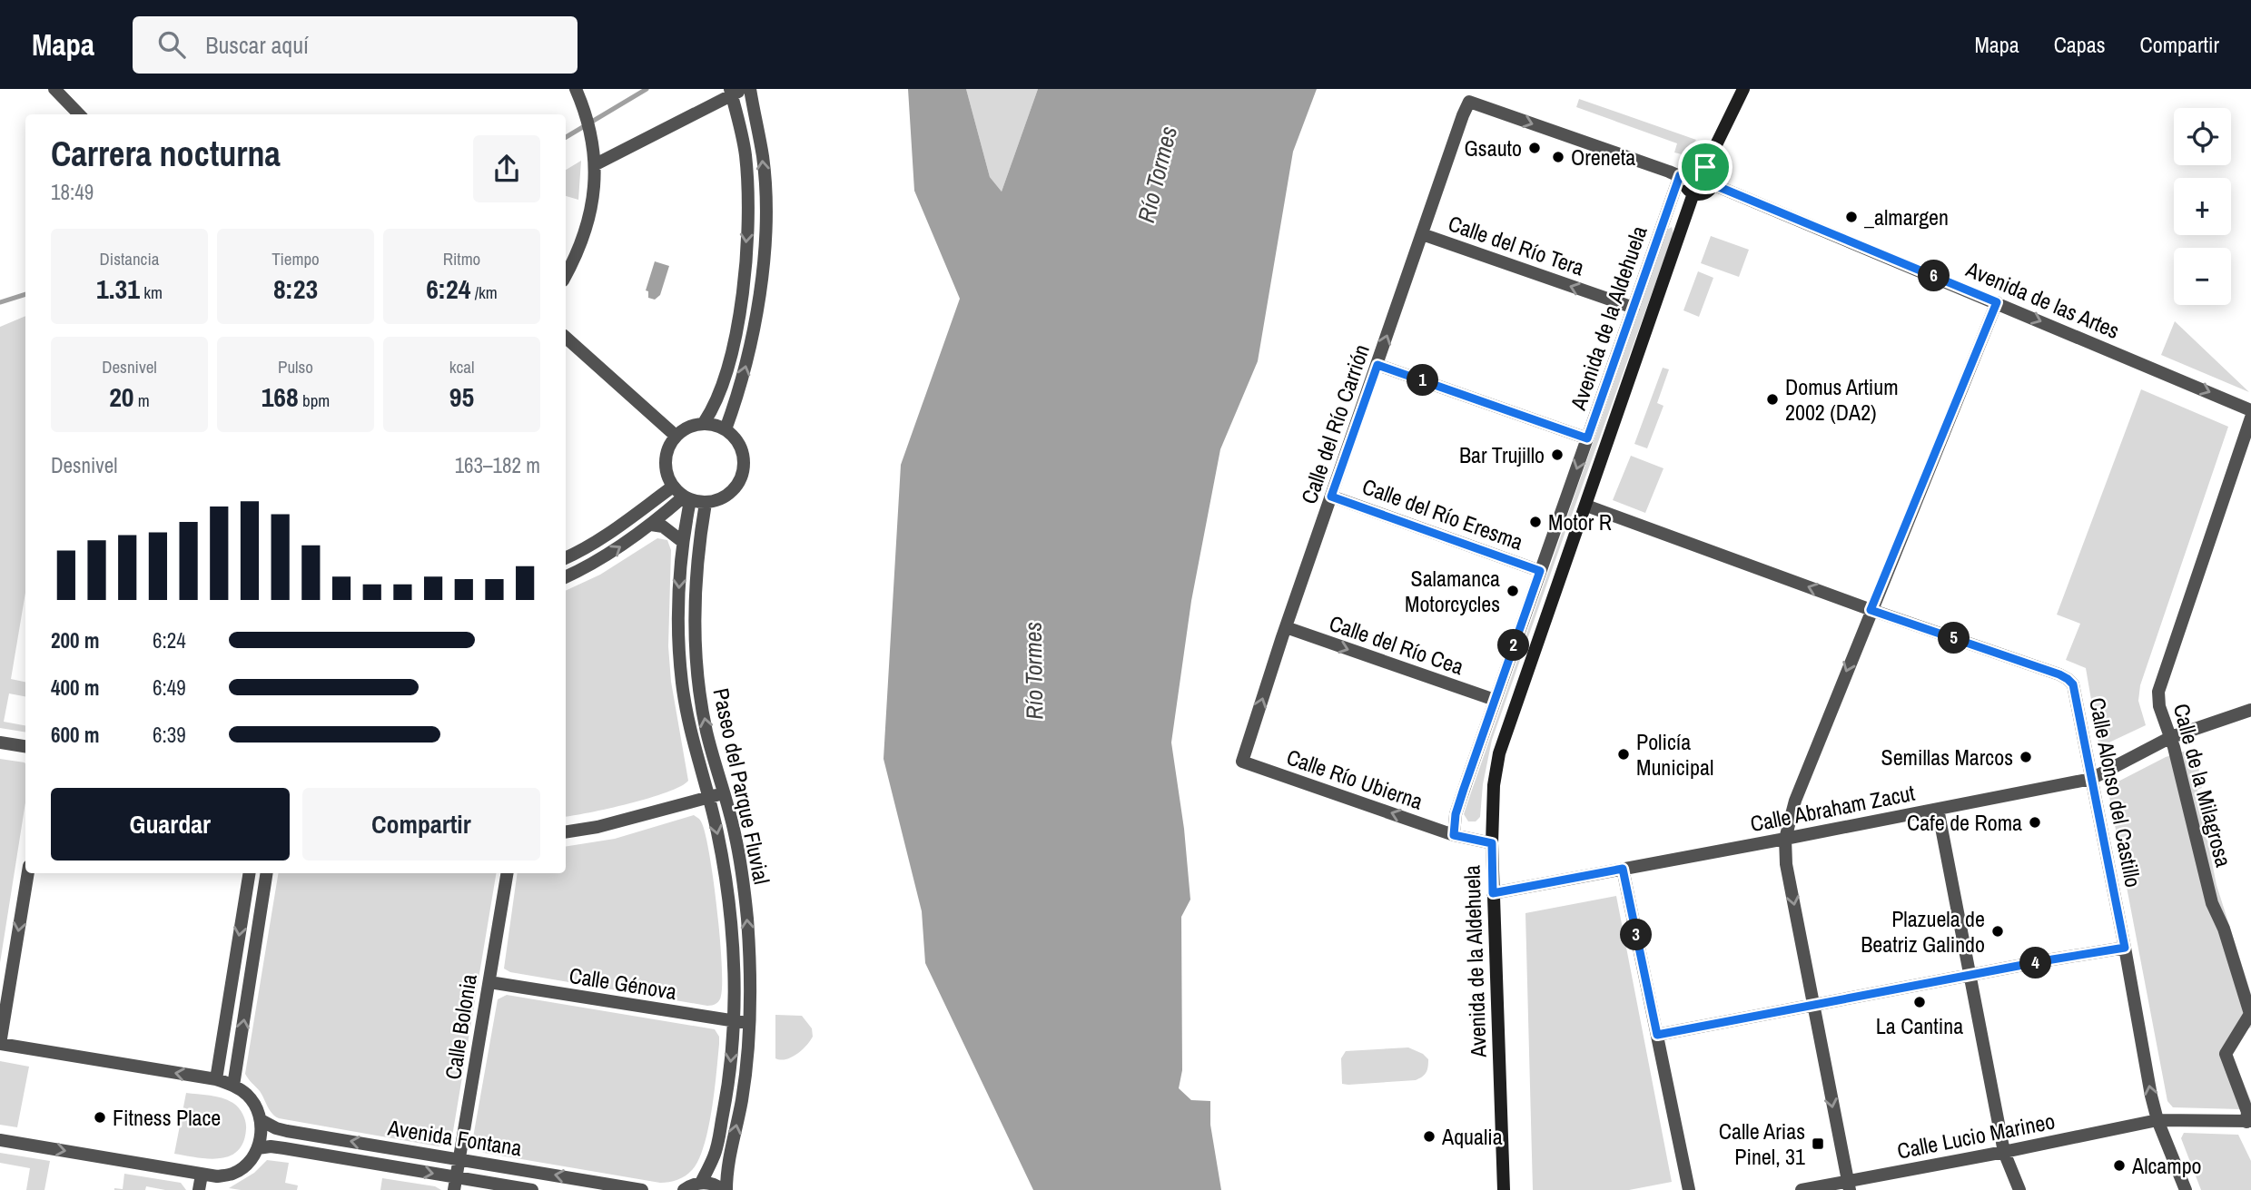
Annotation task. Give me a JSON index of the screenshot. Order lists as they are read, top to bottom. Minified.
{"streets":{"main road":["Avenida de la Aldehuela"],"street":["Calle del Río Tera","Avenida de las Artes","Calle del Río Carrión","Calle del Río Eresma","Calle del Río Cea","Calle Río Ubierna","Calle de la Milagrosa","Paseo del Parque Fluvial","Calle Alonso del Castillo","Calle Abraham Zacut","Calle Génova","Calle Bolonia","Calle Lucio Marineo","Avenida Fontana"]},"crossings":[["Calle del Río Tera","Avenida de la Aldehuela"],["Calle del Río Tera","Calle del Río Carrión"],["Avenida de las Artes","Avenida de la Aldehuela"],["Avenida de las Artes","Calle del Río Carrión"],["Avenida de la Aldehuela","Calle del Río Carrión"],["Avenida de la Aldehuela","Calle del Río Eresma"],["Avenida de la Aldehuela","Calle del Río Cea"],["Avenida de la Aldehuela","Calle Río Ubierna"],["Avenida de la Aldehuela","Calle Alonso del Castillo"],["Avenida de la Aldehuela","Calle Abraham Zacut"],["Calle del Río Carrión","Calle del Río Eresma"],["Calle del Río Carrión","Calle del Río Cea"],["Calle del Río Carrión","Calle Río Ubierna"],["Calle de la Milagrosa","Calle Abraham Zacut"],["Calle de la Milagrosa","Calle Lucio Marineo"],["Paseo del Parque Fluvial","Calle Génova"],["Calle Alonso del Castillo","Calle Abraham Zacut"],["Calle Alonso del Castillo","Calle Lucio Marineo"],["Calle Génova","Calle Bolonia"],["Calle Bolonia","Avenida Fontana"]],"one_way":["Calle del Río Tera","Avenida de las Artes","Calle del Río Cea","Calle Río Ubierna","Calle Alonso del Castillo"],"water":["Río Tormes"],"places":{"other":["Gsauto","Oreneta","_almargen","Domus Artium 2002 (DA2)","Bar Trujillo","Motor R","Salamanca Motorcycles","Policía Municipal","Semillas Marcos","Cafe de Roma","Plazuela de Beatriz Galindo","La Cantina","Fitness Place","Aqualia","Alcampo"],"transit":["Calle Arias Pinel, 31"]},"page":{"header":"Mapa","search":"Buscar aquí","nav":["Mapa","Capas","Compartir"],"map_buttons":["+","−"],"heading":["Carrera nocturna","18:49"],"stats":[["Distancia","1.31 km"],["Tiempo","8:23"],["Ritmo","6:24 /km"],["Desnivel","20 m"],["Pulso","168 bpm"],["kcal","95"]],"pins":["6","1","5","2","3","4"],"chart":["Desnivel","163–182 m"],"list":[{"name":"200 m","note":"6:24"},{"name":"400 m","note":"6:49"},{"name":"600 m","note":"6:39"}],"buttons":["Guardar","Compartir"]}}
